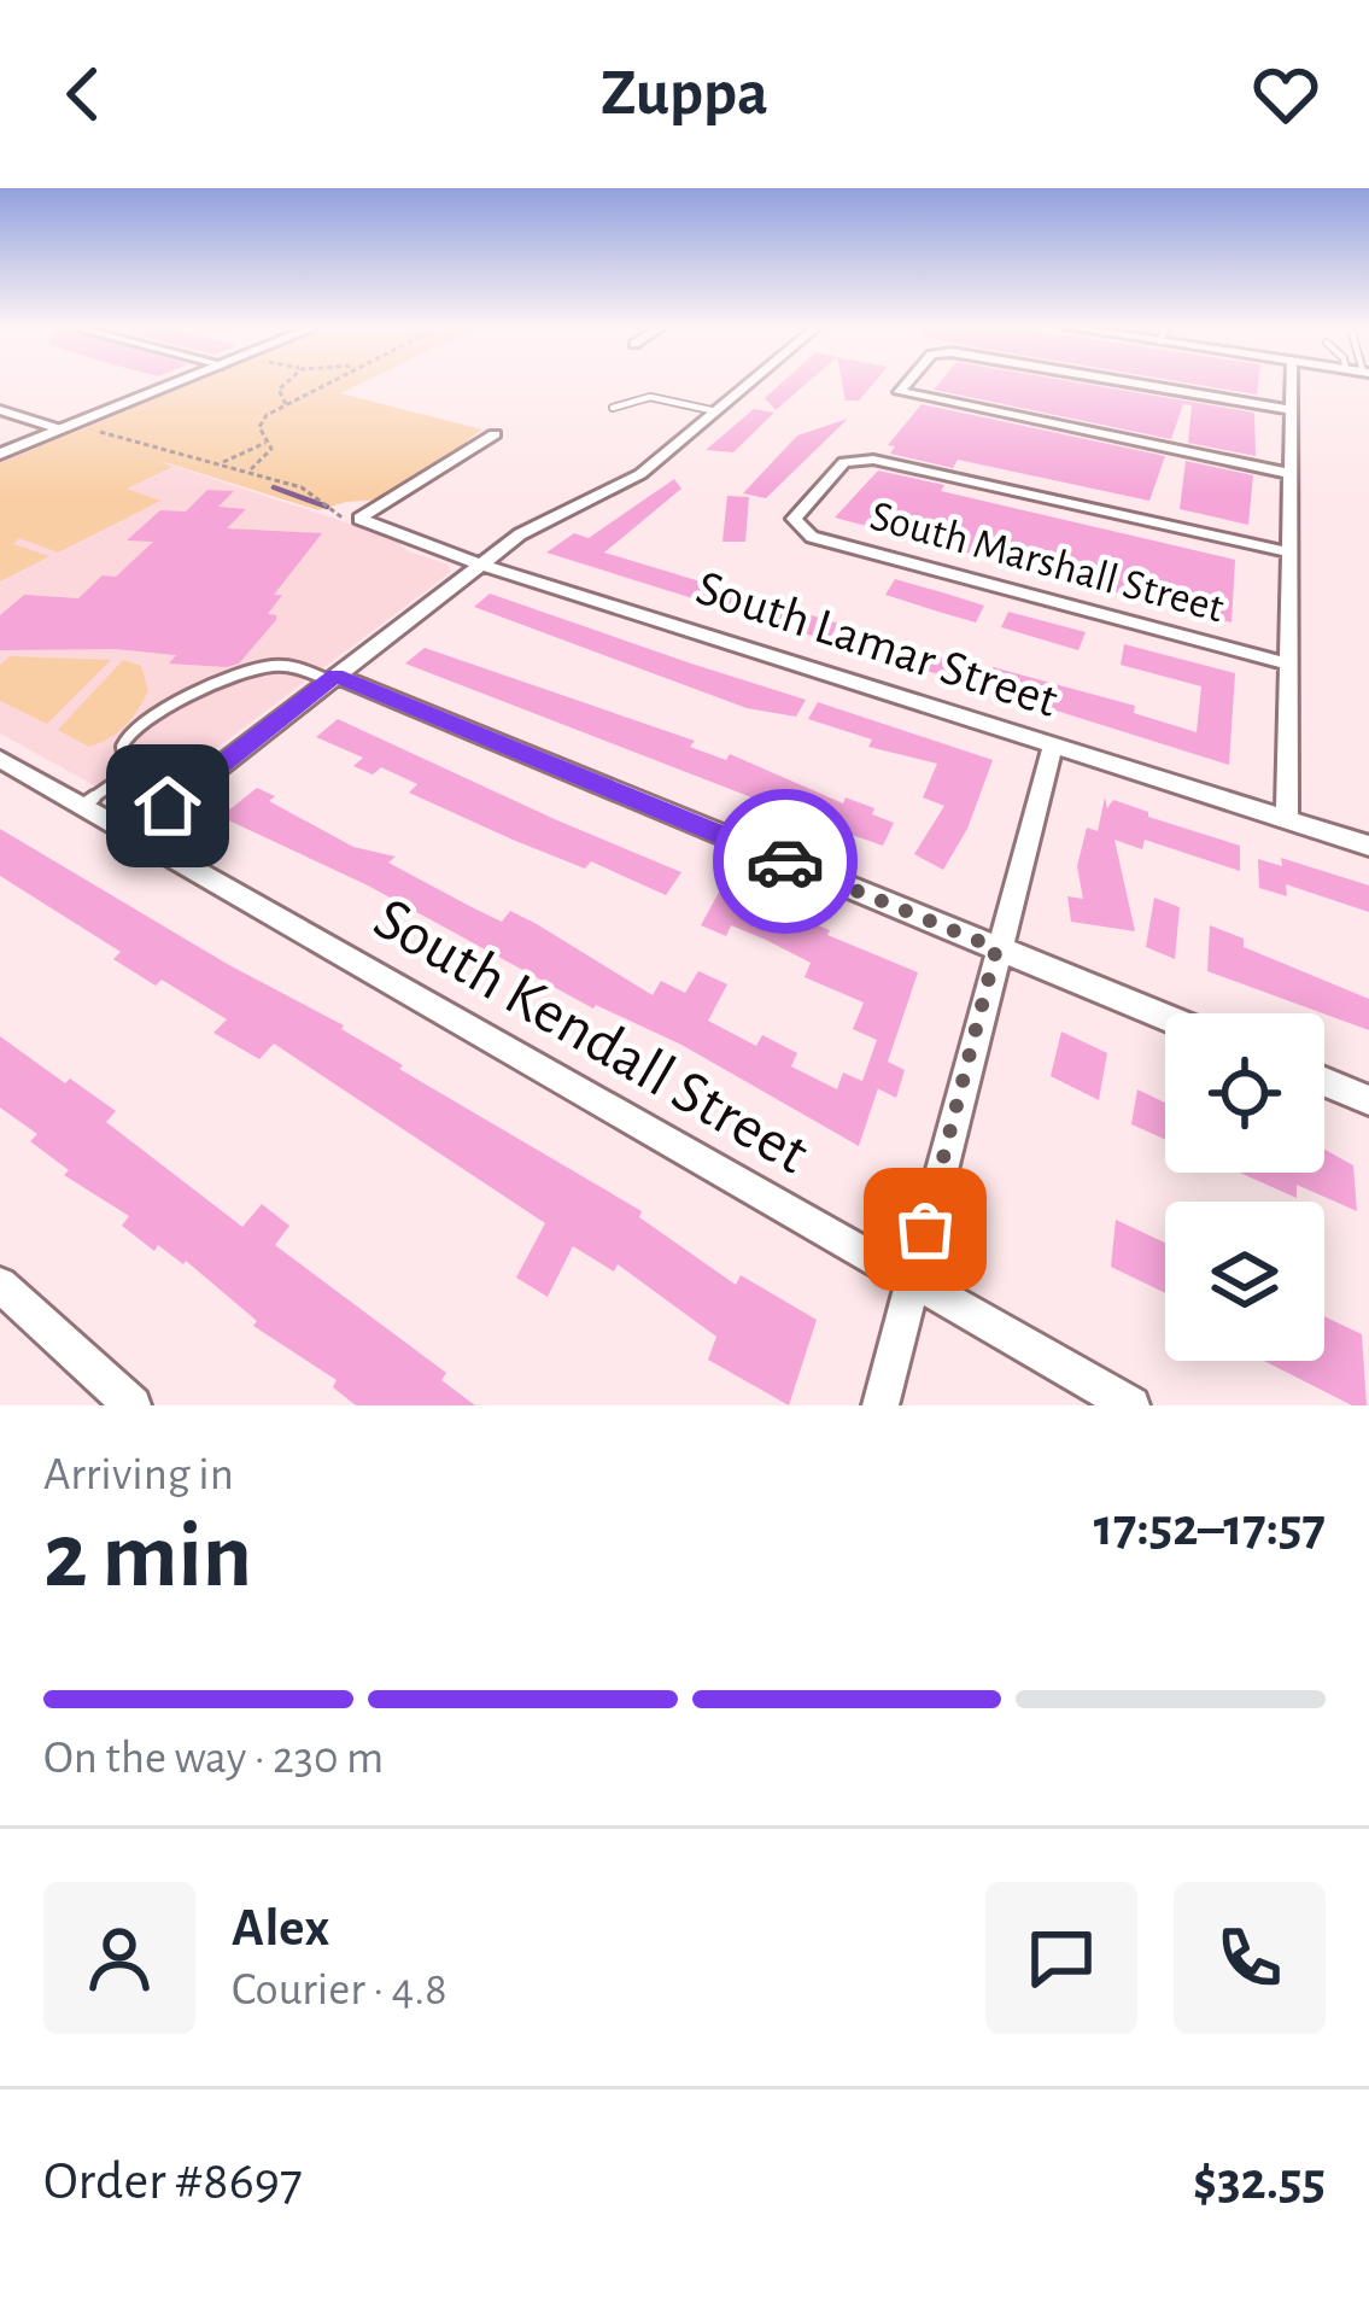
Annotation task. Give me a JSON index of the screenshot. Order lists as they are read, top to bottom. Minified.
{"streets":{"street":["South Marshall Street","South Lamar Street","South Kendall Street"]},"page":{"header":"Zuppa","heading":["2 min","Arriving in","17:52–17:57"],"panel":["Alex","Courier · 4.8","Order #8697","$32.55"],"bar":"On the way · 230 m"}}
